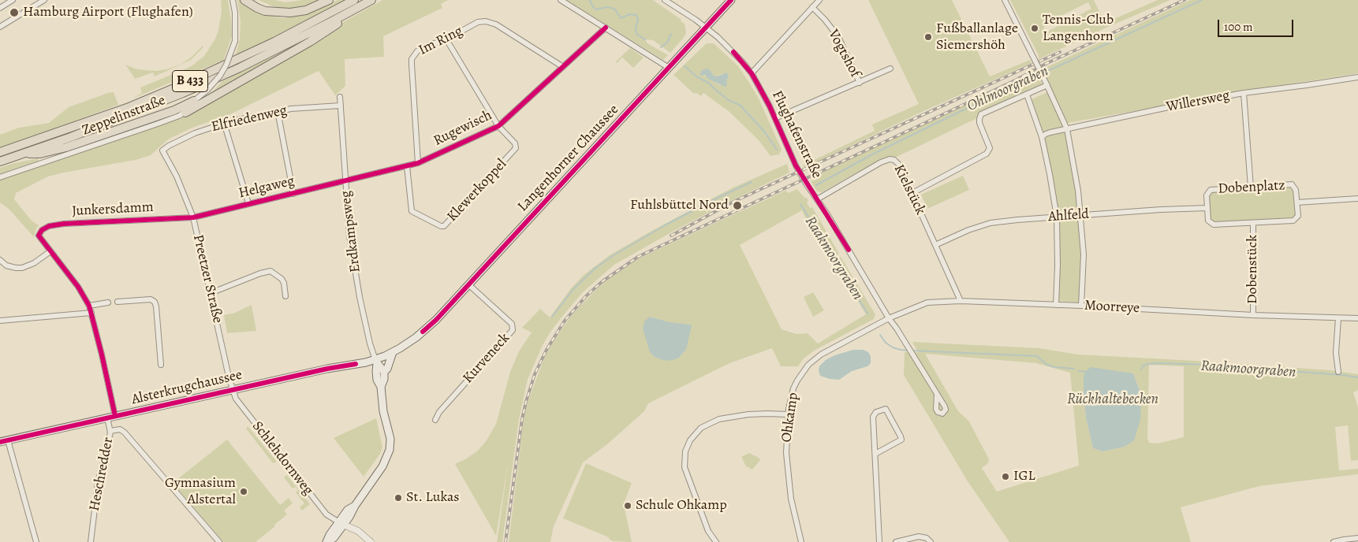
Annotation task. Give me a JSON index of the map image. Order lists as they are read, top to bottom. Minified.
{"streets":{"highway":["B 433","Zeppelinstraße"],"main road":["Langenhorner Chaussee","Erdkampsweg","Alsterkrugchaussee"],"street":["Im Ring","Vogtshof","Willersweg","Elfriedenweg","Rugewisch","Flughafenstraße","Helgaweg","Dobenplatz","Kielstück","Klewerkoppel","Junkersdamm","Ahlfeld","Dobenstück","Preetzer Straße","Moorreye","Kurveneck","Ohkamp","Schlehdornweg","Heschredder"]},"crossings":[["Im Ring","Rugewisch"],["Elfriedenweg","Erdkampsweg"],["Elfriedenweg","Preetzer Straße"],["Rugewisch","Helgaweg"],["Rugewisch","Klewerkoppel"],["Rugewisch","Erdkampsweg"],["Flughafenstraße","Langenhorner Chaussee"],["Flughafenstraße","Kielstück"],["Flughafenstraße","Moorreye"],["Flughafenstraße","Ohkamp"],["Langenhorner Chaussee","Erdkampsweg"],["Langenhorner Chaussee","Kurveneck"],["Langenhorner Chaussee","Alsterkrugchaussee"],["Helgaweg","Junkersdamm"],["Helgaweg","Erdkampsweg"],["Helgaweg","Preetzer Straße"],["Dobenplatz","Ahlfeld"],["Dobenplatz","Dobenstück"],["Kielstück","Ahlfeld"],["Kielstück","Moorreye"],["Junkersdamm","Preetzer Straße"],["Erdkampsweg","Alsterkrugchaussee"],["Erdkampsweg","Schlehdornweg"],["Dobenstück","Moorreye"],["Preetzer Straße","Alsterkrugchaussee"],["Preetzer Straße","Schlehdornweg"],["Moorreye","Ohkamp"],["Alsterkrugchaussee","Schlehdornweg"]],"water":["Ohlmoorgraben","Raakmoorgraben","Rückhaltebecken"],"places":["Hamburg Airport (Flughafen)","Tennis-Club Langenhorn","Fußballanlage Siemershöh","Fuhlsbüttel Nord","IGL","Gymnasium Alstertal","St. Lukas","Schule Ohkamp"],"scale_bar":"100 m"}
